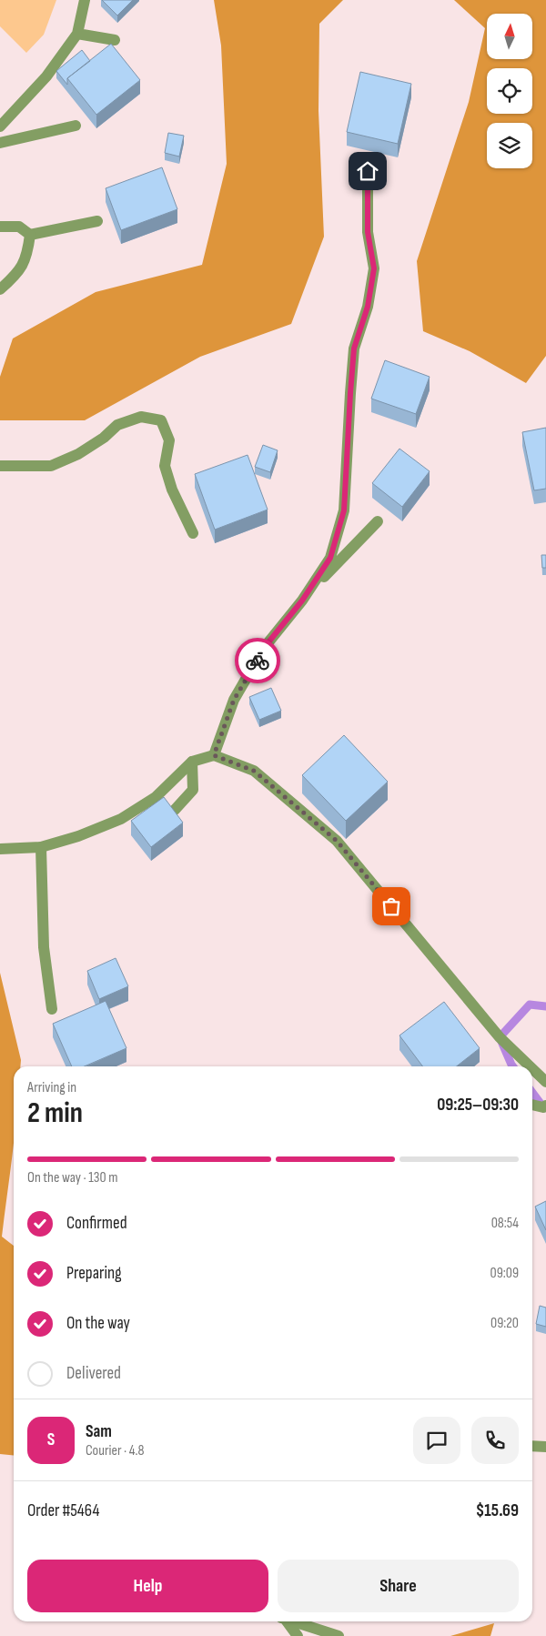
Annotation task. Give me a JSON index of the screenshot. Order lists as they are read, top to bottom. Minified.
{"north":"top","page":{"heading":["2 min","Arriving in","09:25–09:30"],"panel":["Sam","Courier · 4.8","Order #5464","$15.69"],"bar":"On the way · 130 m","list":[["Confirmed","08:54"],["Preparing","09:09"],["On the way","09:20"],"Delivered"],"round":"S","buttons":["Help","Share"]}}
